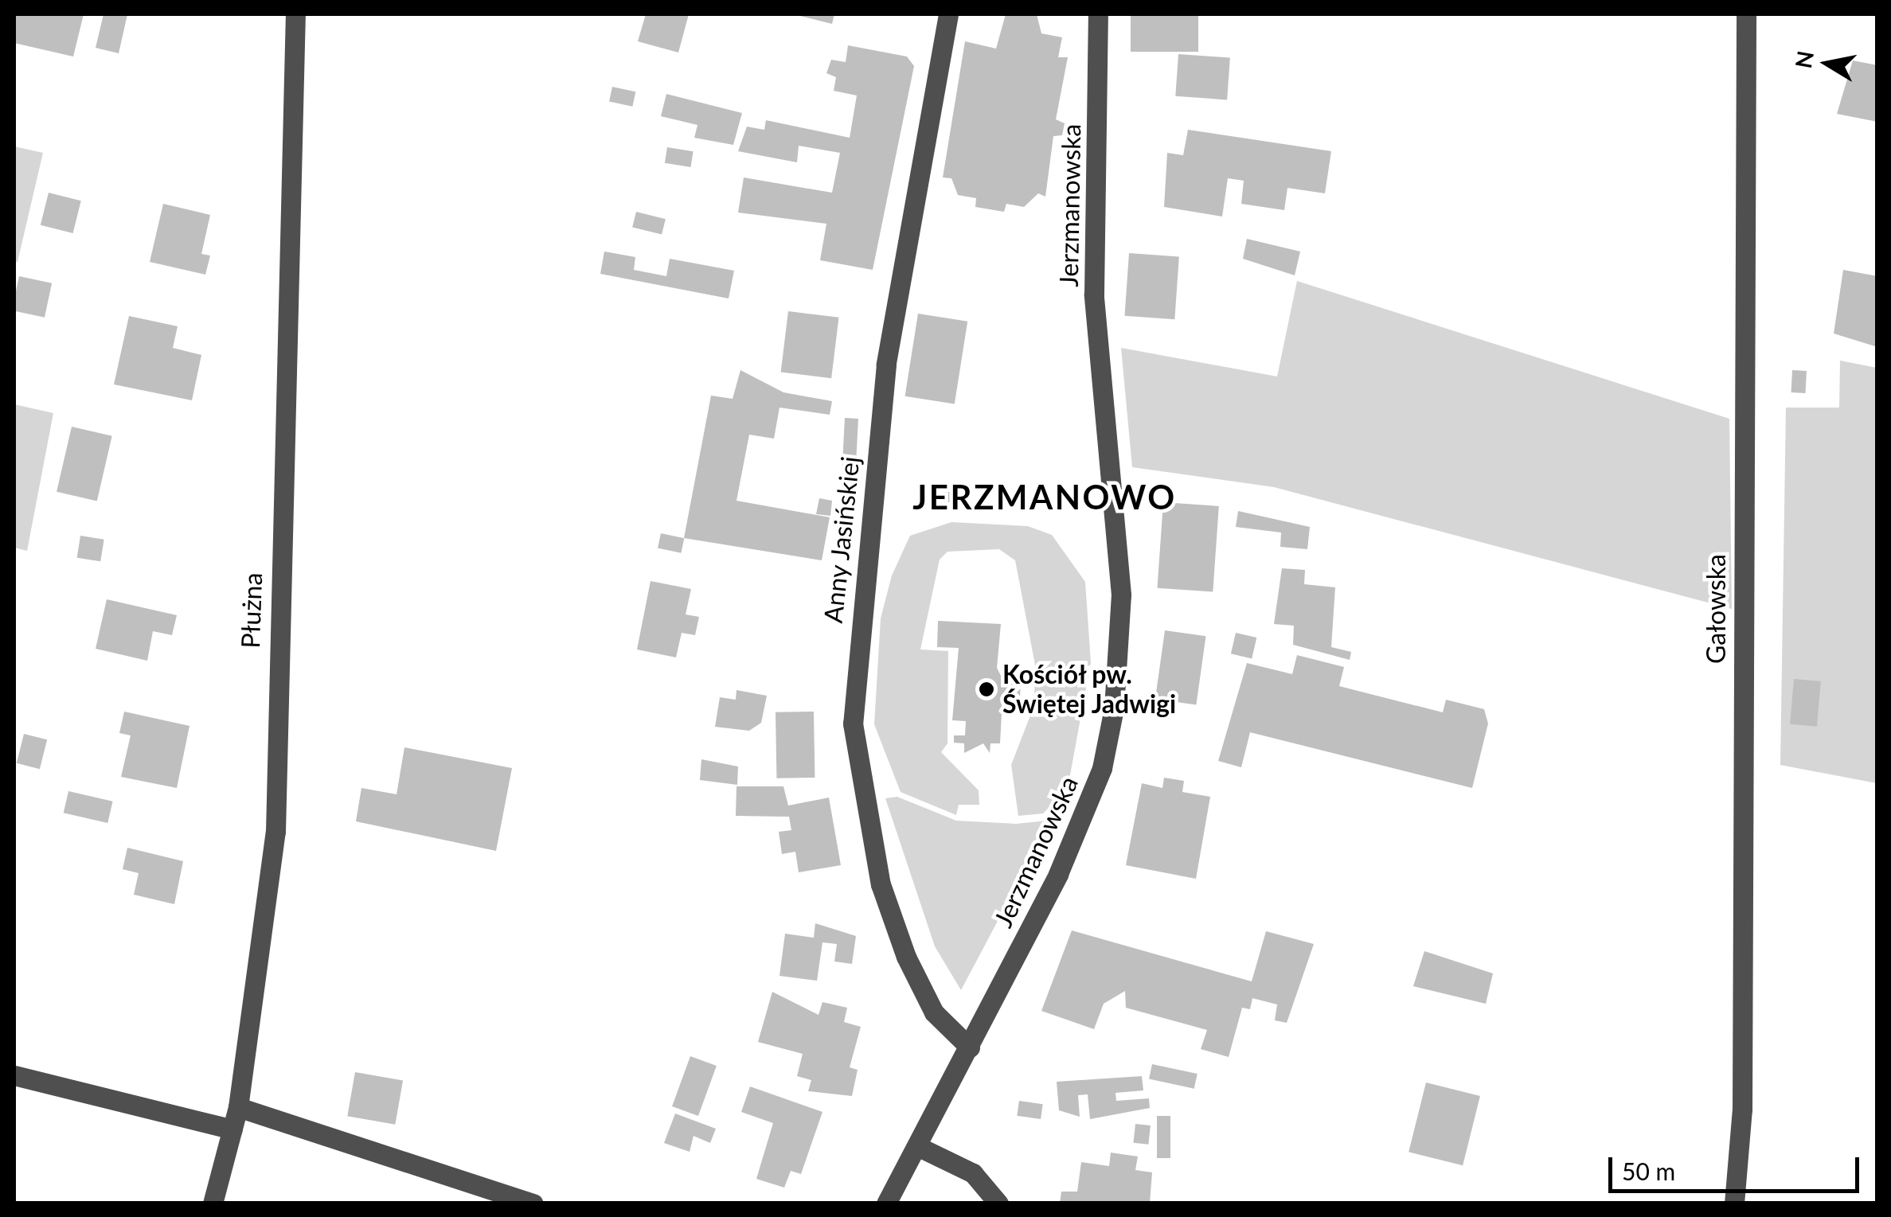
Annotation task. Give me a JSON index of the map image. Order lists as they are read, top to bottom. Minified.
{"streets":{"street":["Jerzmanowska","Anny Jasińskiej","Gałowska","Płużna"]},"crossings":[["Jerzmanowska","Anny Jasińskiej"]],"districts":["JERZMANOWO"],"places":["Kościół pw. Świętej Jadwigi"],"scale_bar":"50 m","north":"left"}
